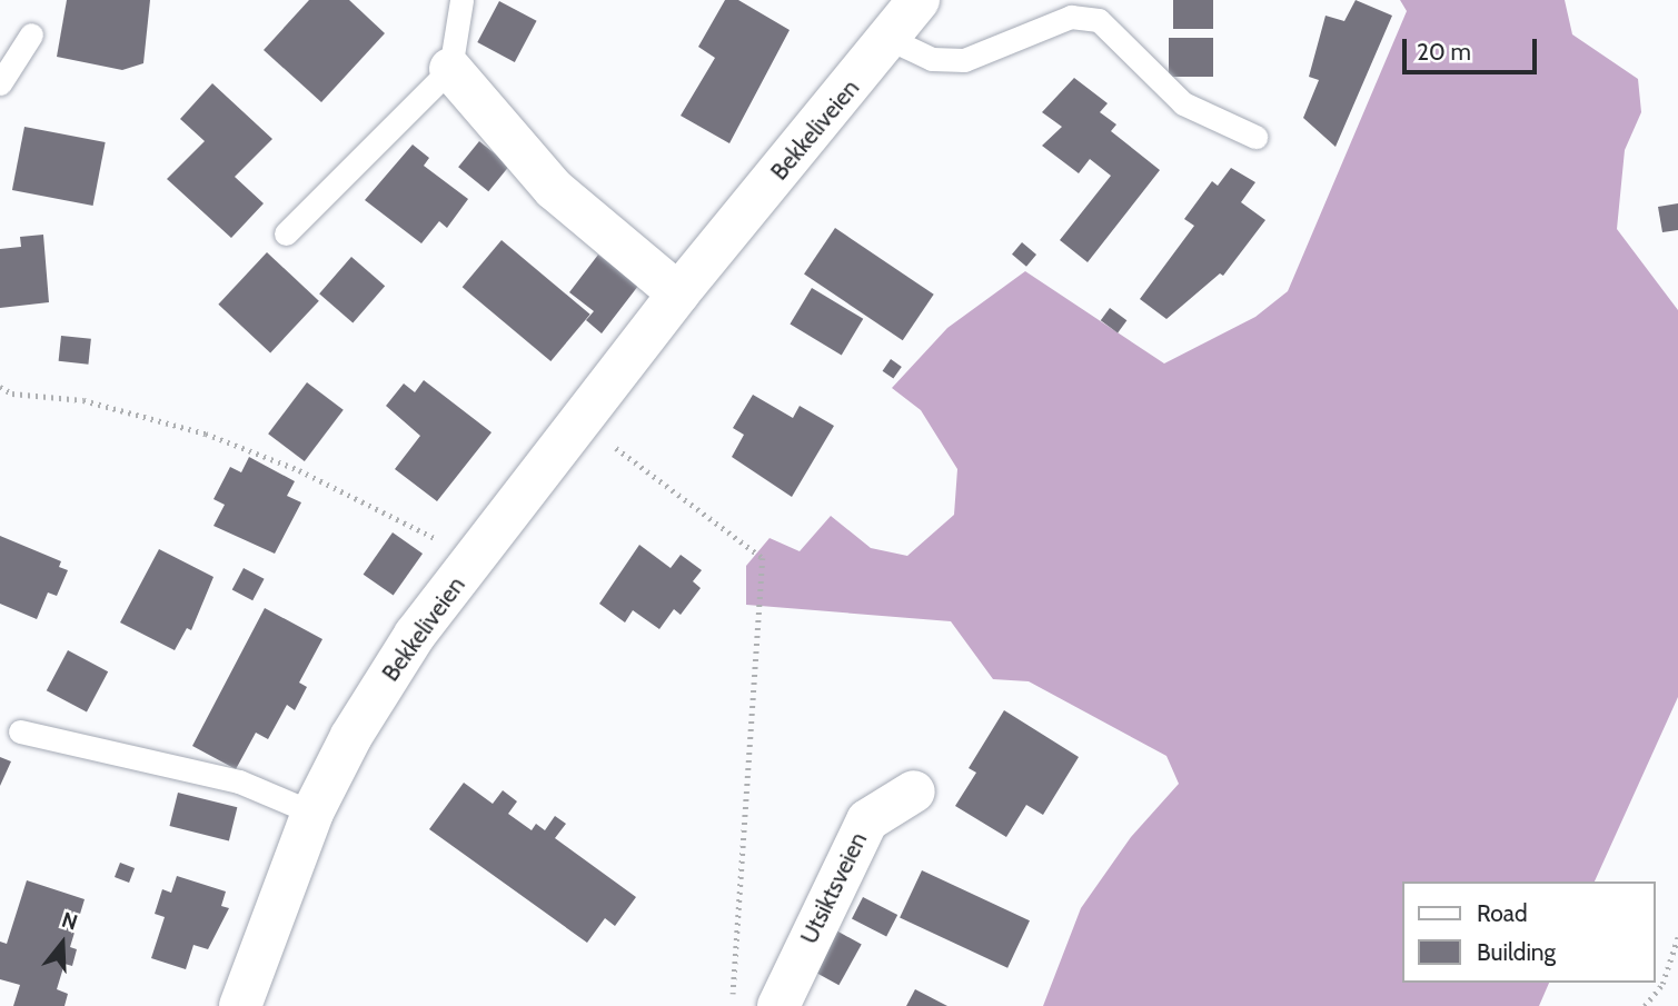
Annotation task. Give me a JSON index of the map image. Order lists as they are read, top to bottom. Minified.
{"streets":{"street":["Bekkeliveien","Utsiktsveien"]},"legend":["Road","Building"],"scale_bar":"20 m","north":"top"}
